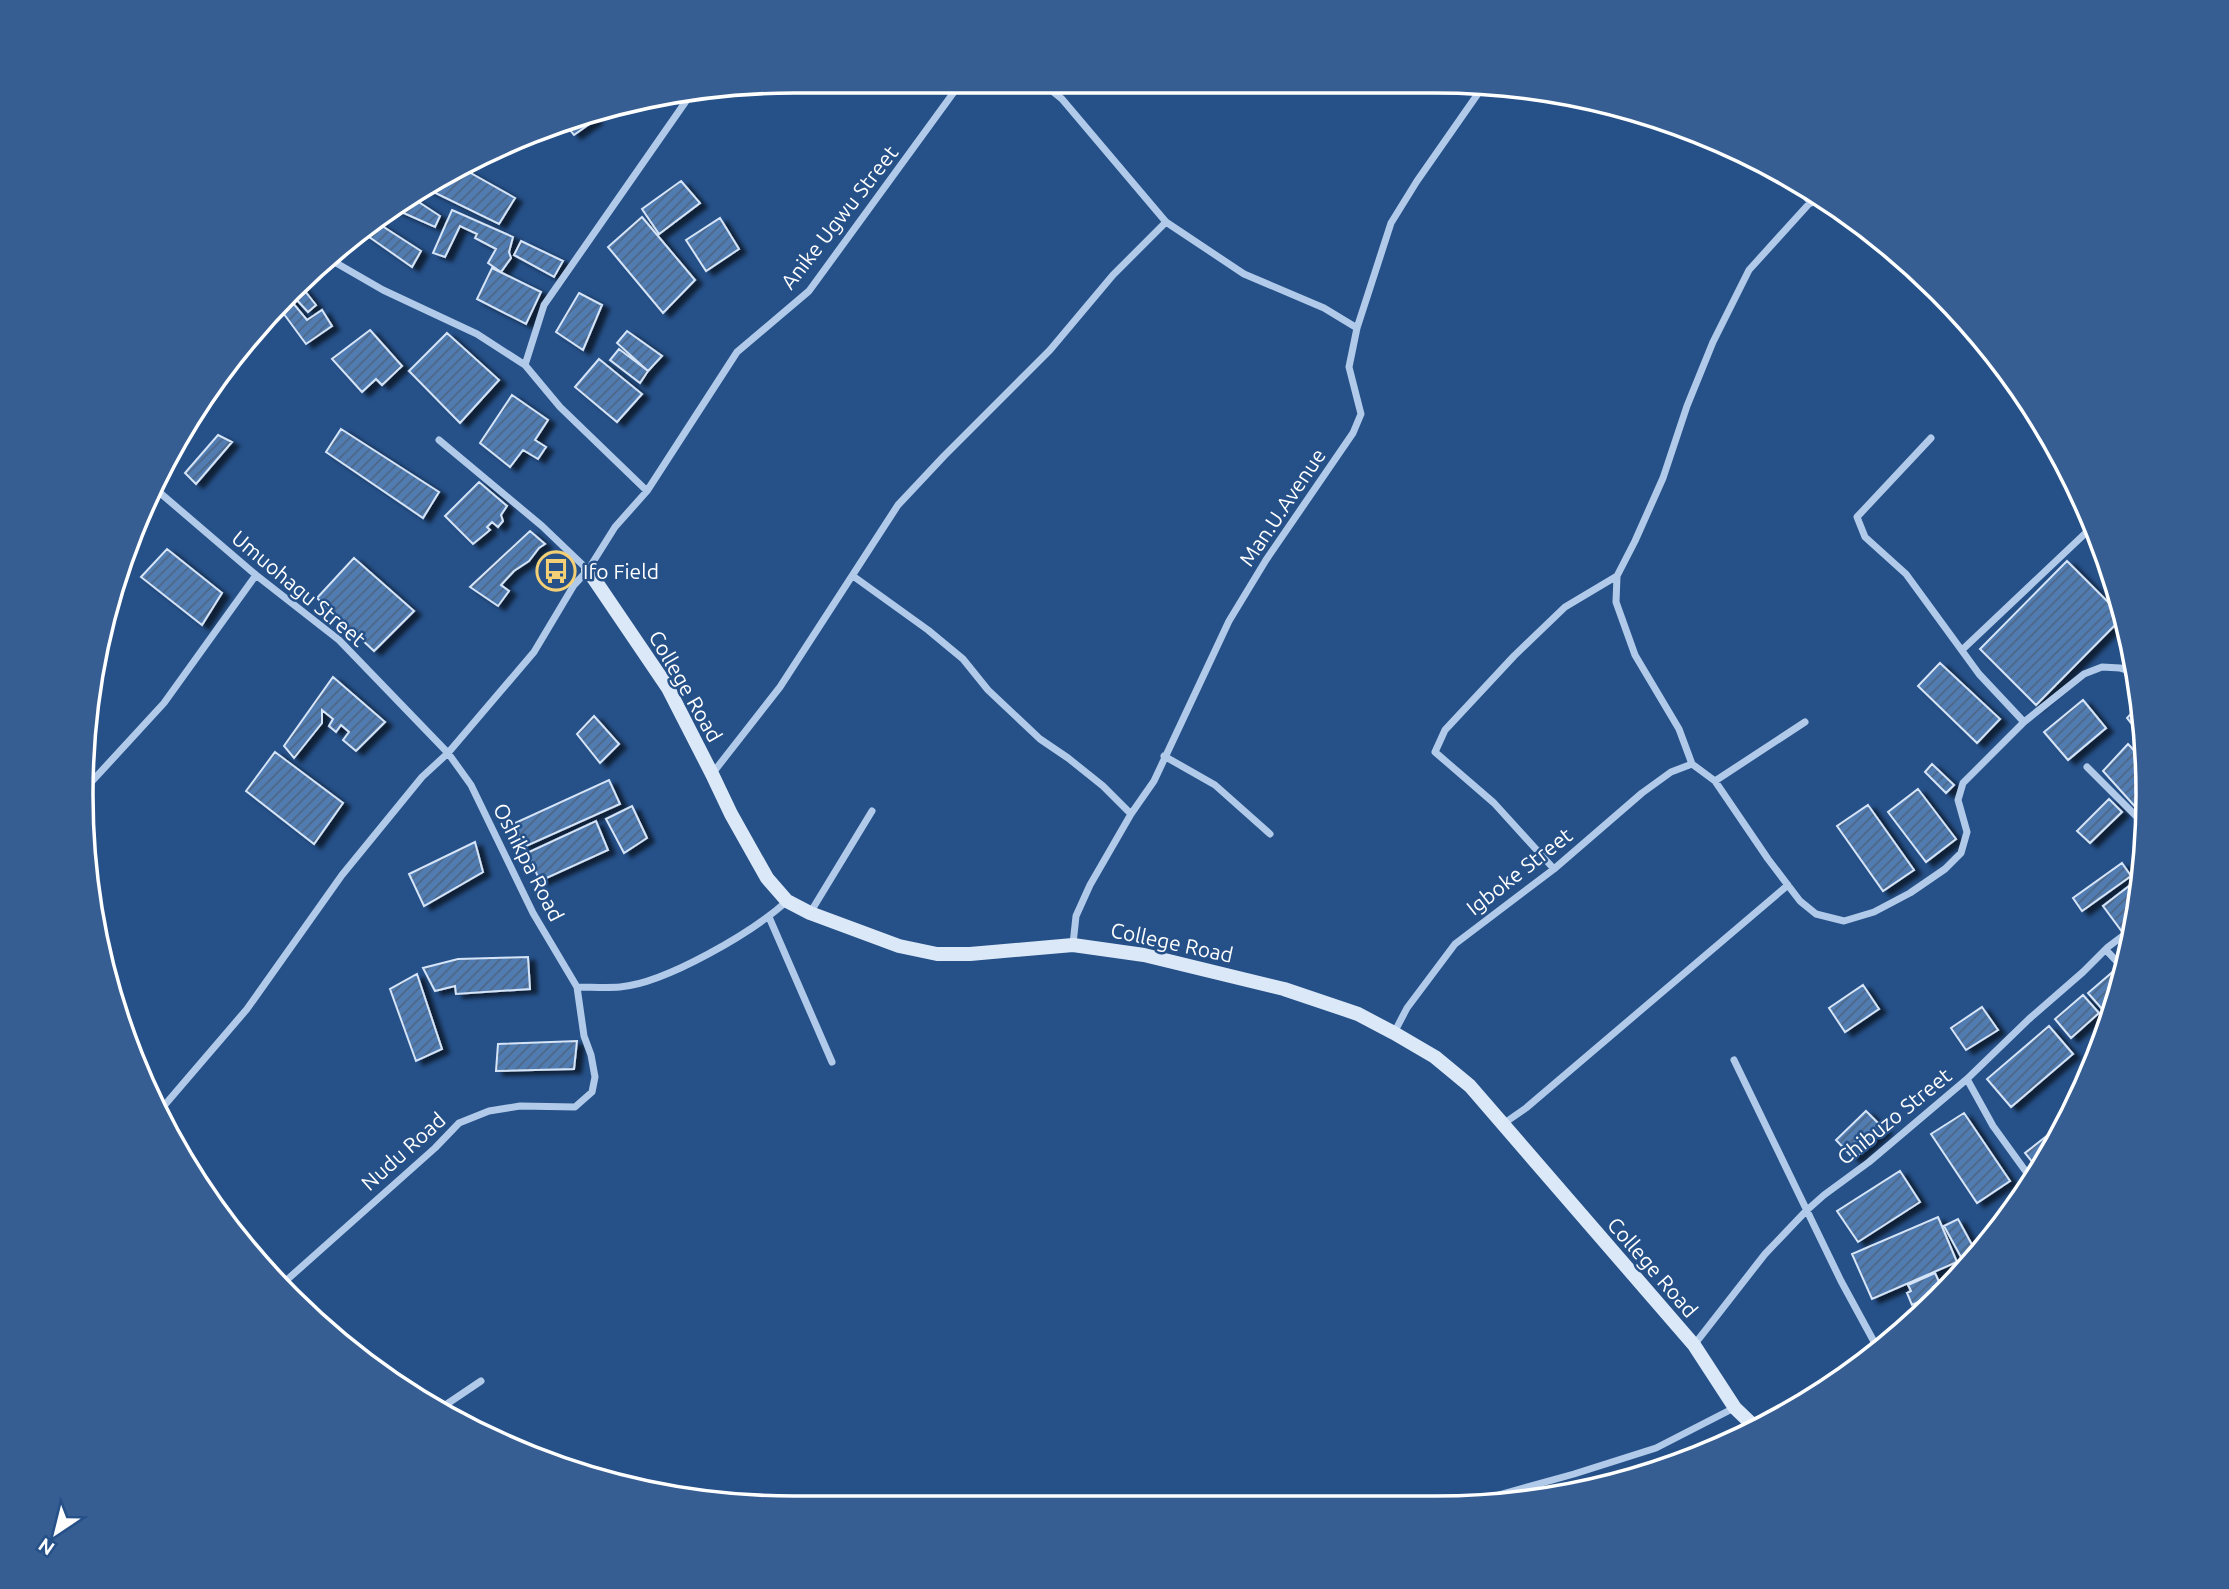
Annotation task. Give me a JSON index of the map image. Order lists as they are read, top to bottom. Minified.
{"streets":{"main road":["College Road"],"street":["Anike Ugwu Street","Man.U.Avenue","Umuohagu Street","Oshikpa Road","Igboke Street","Chibuzo Street","Nudu Road"]},"crossings":[["Anike Ugwu Street","Umuohagu Street"],["Anike Ugwu Street","College Road"],["Anike Ugwu Street","Oshikpa Road"],["Man.U.Avenue","College Road"],["Umuohagu Street","Oshikpa Road"],["College Road","Igboke Street"],["College Road","Chibuzo Street"],["Oshikpa Road","Nudu Road"]],"places":{"bus stop":["Ifo Field"]},"north":"bottom left"}
